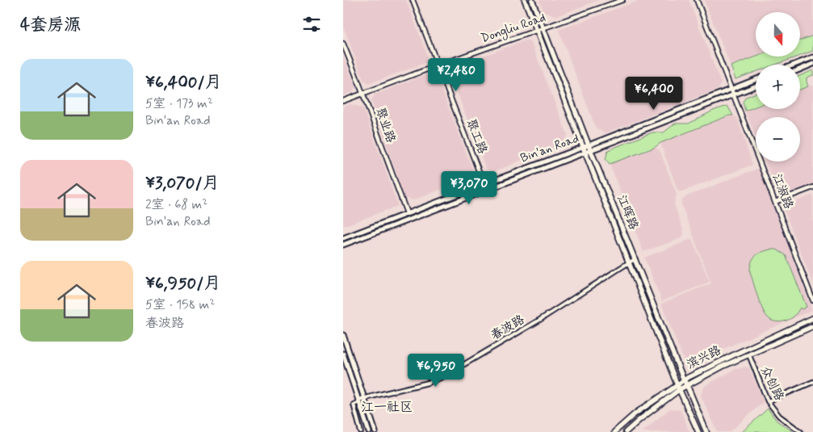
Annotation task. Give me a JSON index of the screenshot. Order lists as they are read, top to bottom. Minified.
{"streets":{"main road":["Bin'an Road","江晖路","滨兴路"],"street":["Dongliu Road","聚业路","聚工路","江淑路","春波路","众创路"]},"crossings":[["Dongliu Road","聚业路"],["Dongliu Road","聚工路"],["Dongliu Road","江晖路"],["聚业路","Bin'an Road"],["聚工路","Bin'an Road"],["Bin'an Road","江淑路"],["Bin'an Road","江晖路"],["江晖路","春波路"],["江晖路","滨兴路"],["滨兴路","众创路"]],"districts":["江一社区"],"north":"bottom","page":{"heading":"4套房源","map_buttons":["+","−"],"list":[{"name":"¥6,400/月","note":"5室 · 173 m² · Bin'an Road"},{"name":"¥3,070/月","note":"2室 · 68 m² · Bin'an Road"},{"name":"¥6,950/月","note":"5室 · 158 m² · 春波路"}],"price":["¥2,480","¥6,400","¥3,070","¥6,950"]}}
